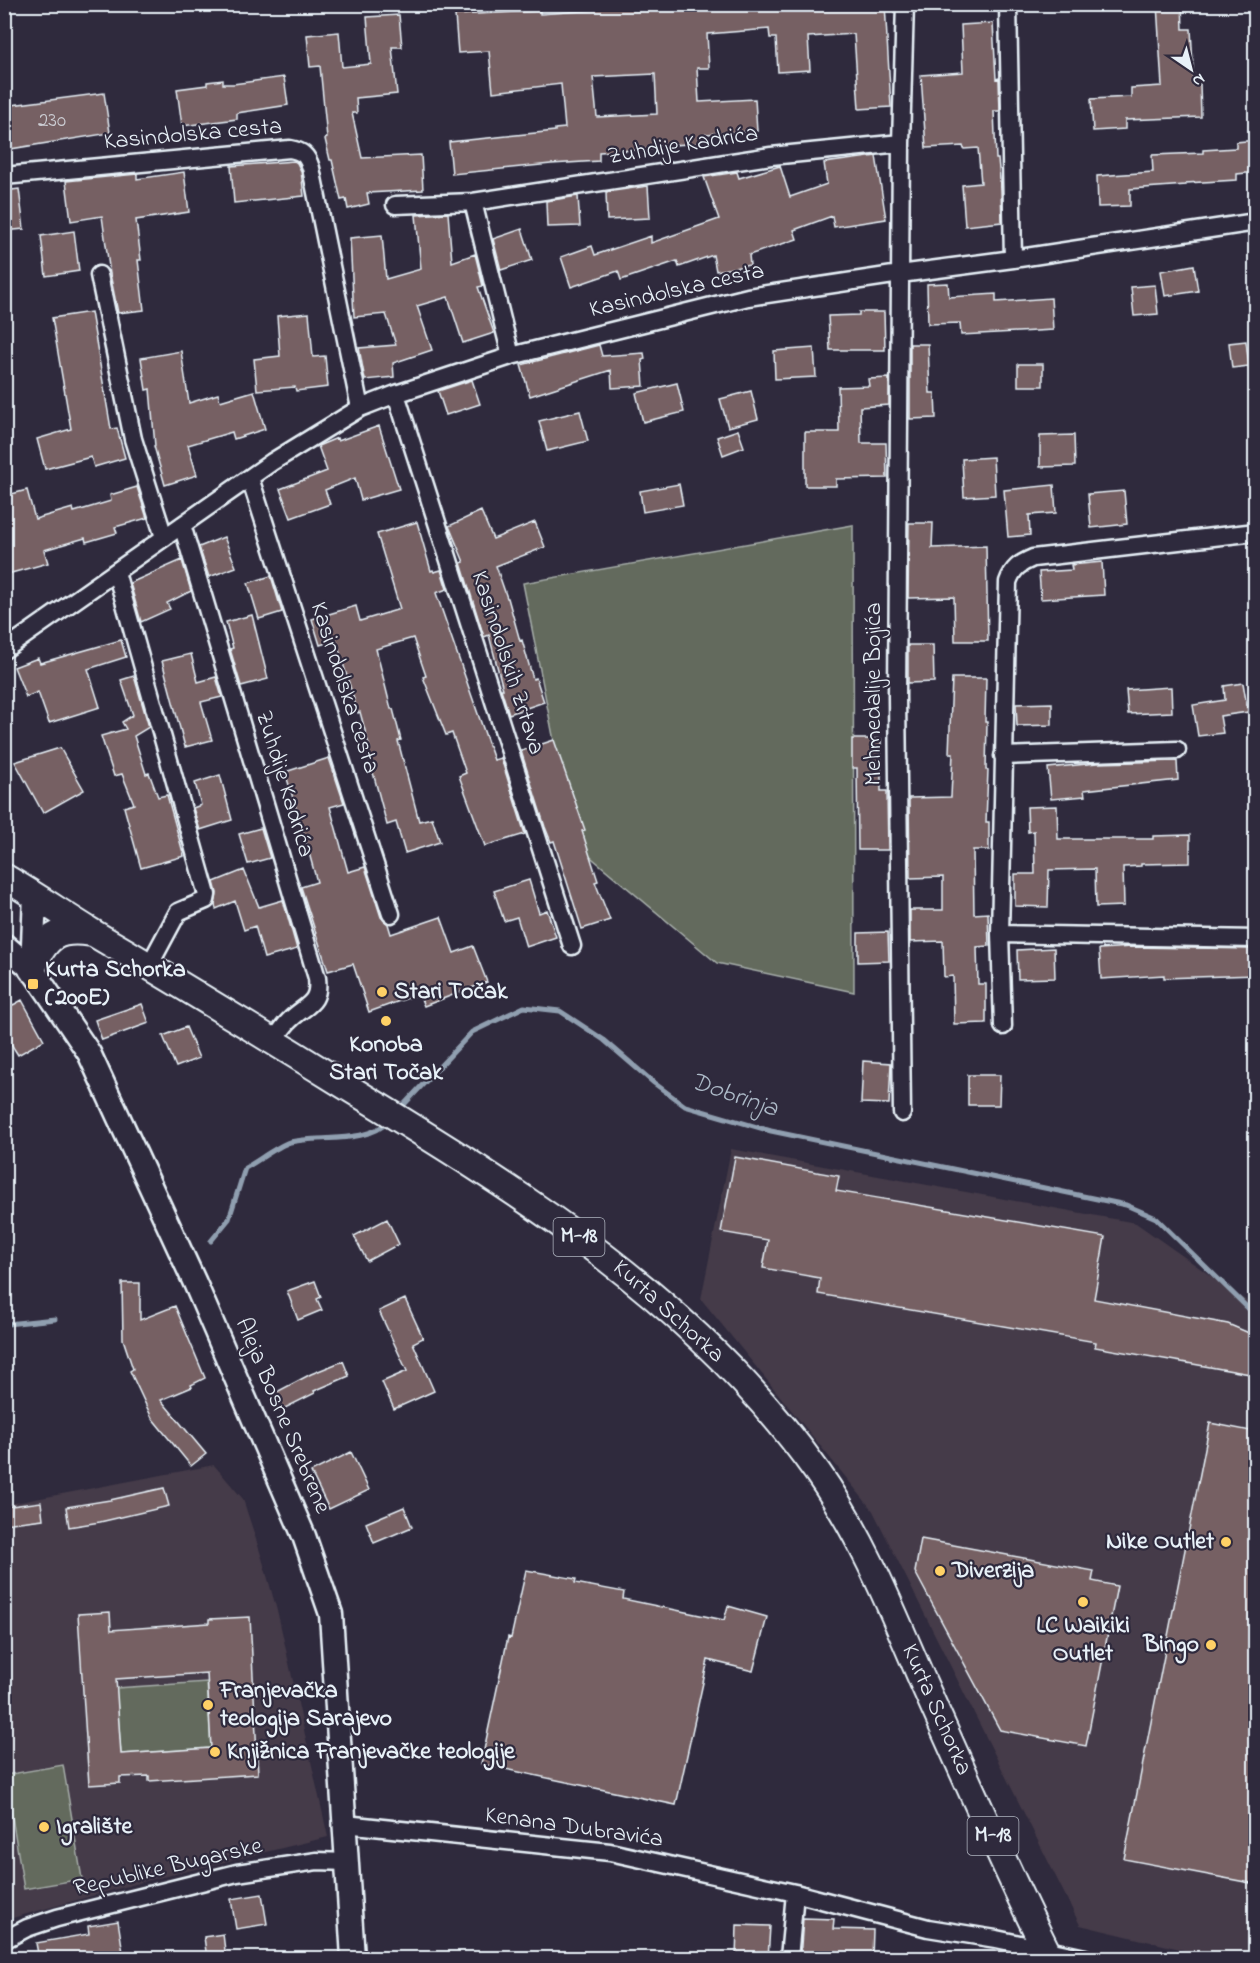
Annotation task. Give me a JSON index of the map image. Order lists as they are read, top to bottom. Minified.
{"streets":{"main road":["M-18","Kurta Schorka"],"street":["Kasindolska cesta","Zuhdije Kadrića","Kasindolskih Zrtava","Mehmedalije Bojića","Aleja Bosne Srebrene","Kenana Dubravića","Republike Bugarske"]},"crossings":[["Kasindolska cesta","Zuhdije Kadrića"],["Kasindolska cesta","Kasindolskih Zrtava"],["Kasindolska cesta","Mehmedalije Bojića"],["Zuhdije Kadrića","Kurta Schorka"],["Kurta Schorka","Kenana Dubravića"],["Aleja Bosne Srebrene","Kenana Dubravića"],["Aleja Bosne Srebrene","Republike Bugarske"]],"water":["Dobrinja"],"places":{"transit":["Kurta Schorka (200E)"],"other":["Stari Točak","Konoba Stari Točak","Nike Outlet","Diverzija","LC Waikiki Outlet","Bingo","Franjevačka teologija Sarajevo","Knjižnica Franjevačke teologije","Igralište"]},"house_numbers":["230"],"north":"bottom right"}
